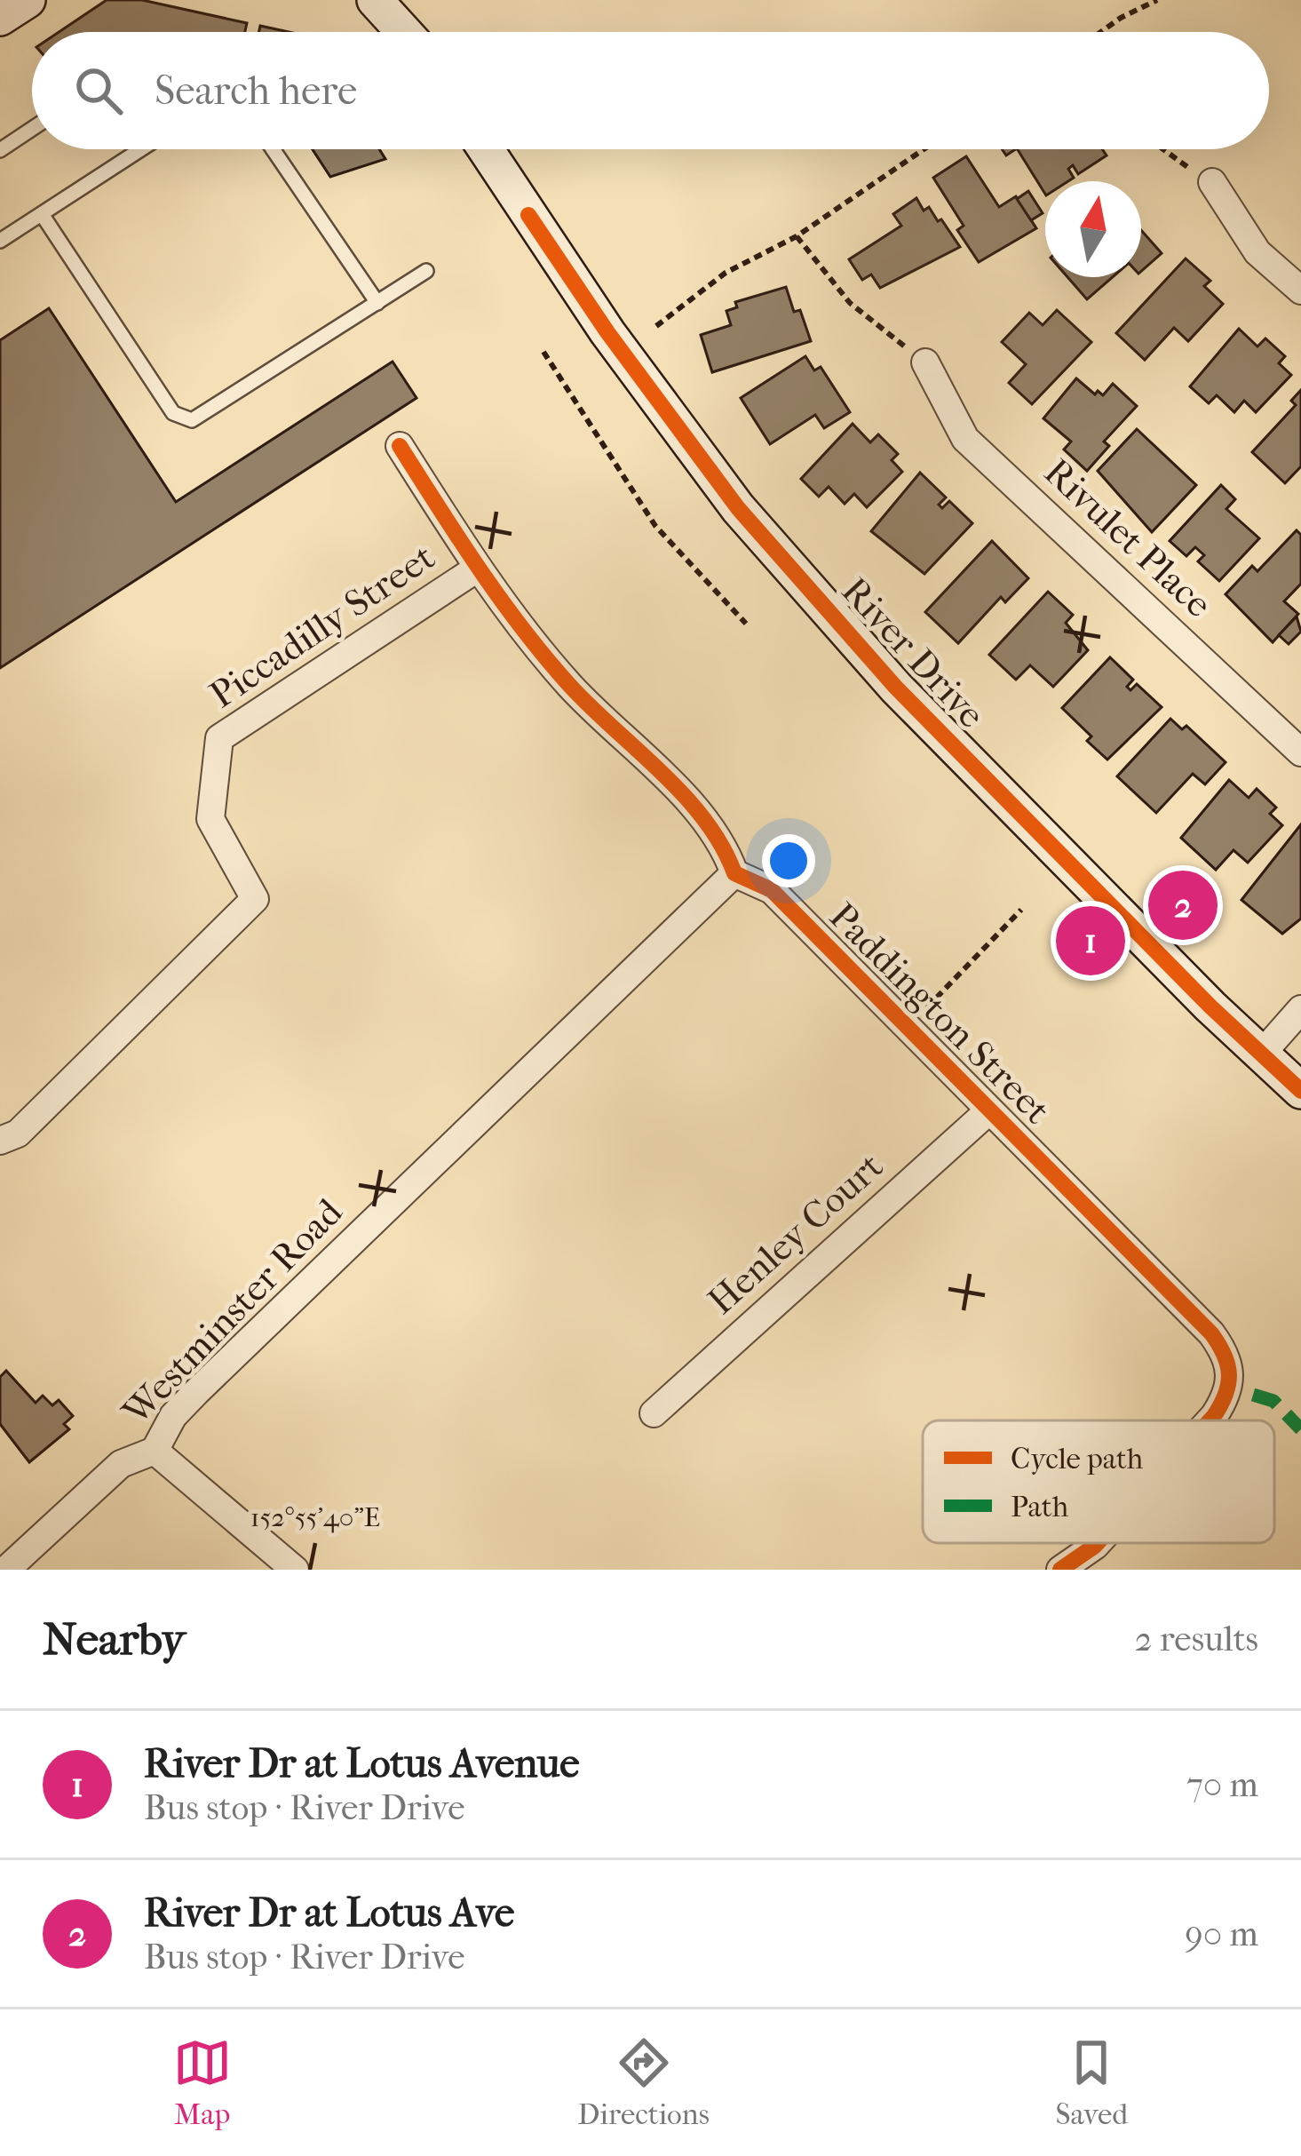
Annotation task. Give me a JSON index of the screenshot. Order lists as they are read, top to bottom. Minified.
{"streets":{"main road":["River Drive"],"street":["Rivulet Place","Piccadilly Street","Paddington Street","Henley Court","Westminster Road"]},"crossings":[["Paddington Street","Henley Court"],["Paddington Street","Westminster Road"]],"legend":["Cycle path","Path"],"north":"top","page":{"search":"Search here","pins":["2","1"],"heading":["Nearby","2 results"],"list":[{"mark":"1","name":"River Dr at Lotus Avenue","note":"Bus stop · River Drive","value":"70 m"},{"mark":"2","name":"River Dr at Lotus Ave","note":"Bus stop · River Drive","value":"90 m"}],"nav":["Map","Directions","Saved"]},"coordinates":["152°55'40\"E"]}
